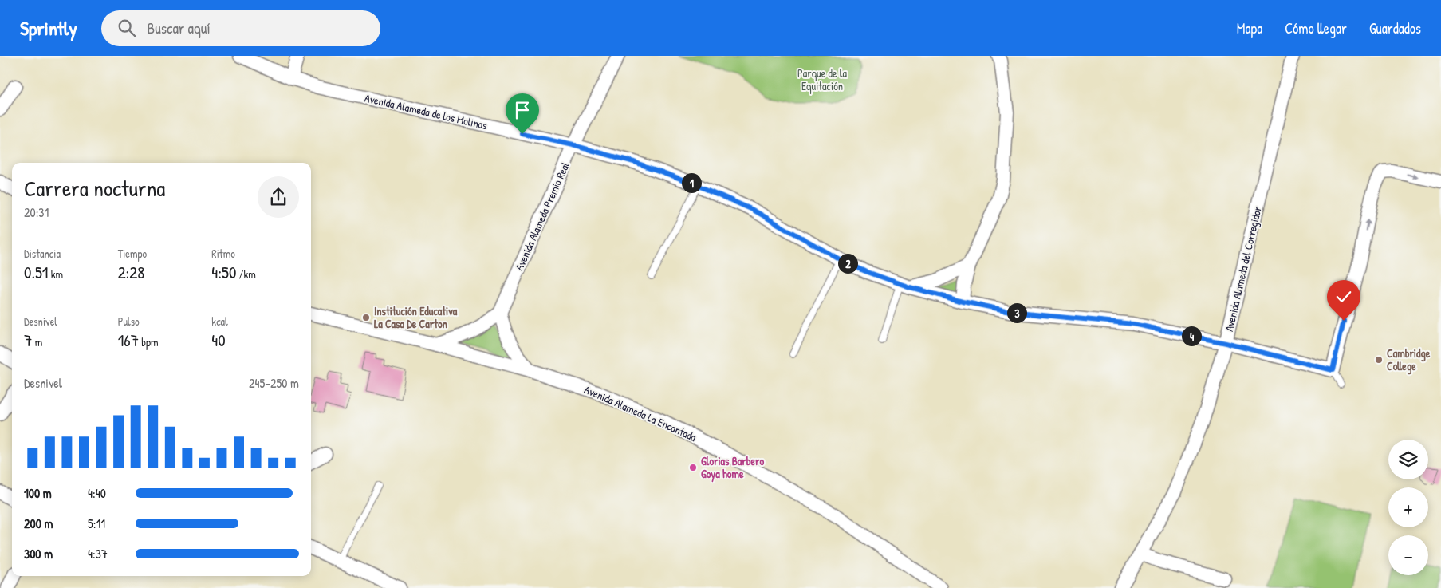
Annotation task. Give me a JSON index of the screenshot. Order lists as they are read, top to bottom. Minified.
{"streets":{"street":["Avenida Alameda de los Molinos","Avenida Alameda Premio Real","Avenida Alameda del Corregidor","Avenida Alameda La Encantada"]},"crossings":[["Avenida Alameda de los Molinos","Avenida Alameda Premio Real"],["Avenida Alameda de los Molinos","Avenida Alameda del Corregidor"],["Avenida Alameda Premio Real","Avenida Alameda La Encantada"]],"parks":["Parque de la Equitación"],"places":["Institución Educativa La Casa De Carton","Cambridge College","Glorias Barbero Goya home"],"page":{"header":"Sprintly","search":"Buscar aquí","nav":["Mapa","Cómo llegar","Guardados"],"heading":["Carrera nocturna","20:31"],"pins":["1","2","3","4"],"stats":[["Distancia","0.51 km"],["Tiempo","2:28"],["Ritmo","4:50 /km"],["Desnivel","7 m"],["Pulso","167 bpm"],["kcal","40"]],"chart":["Desnivel","245–250 m"],"map_buttons":["+","−"],"list":[{"name":"100 m","note":"4:40"},{"name":"200 m","note":"5:11"},{"name":"300 m","note":"4:37"}]}}
